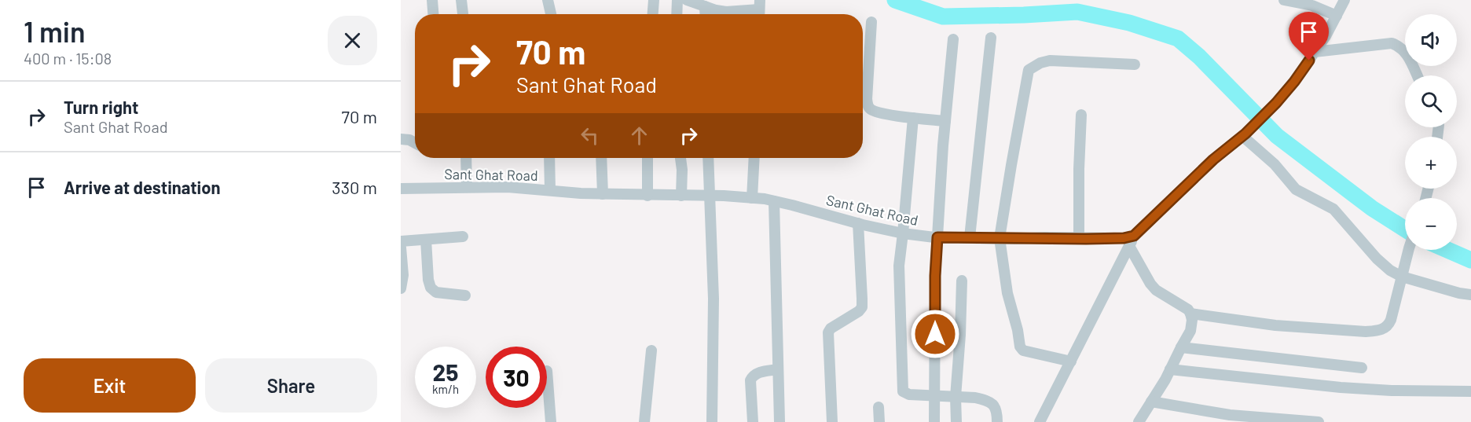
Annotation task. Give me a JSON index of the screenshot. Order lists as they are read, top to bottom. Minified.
{"streets":{"street":["Sant Ghat Road"]},"page":{"heading":["1 min","400 m · 15:08"],"map_buttons":["+","−"],"turn":["70 m","Sant Ghat Road"],"list":[{"name":"Turn right","note":"Sant Ghat Road","value":"70 m"},{"name":"Arrive at destination","value":"330 m"}],"speed":"25 km/h","limit":"30","buttons":["Exit","Share"]}}
